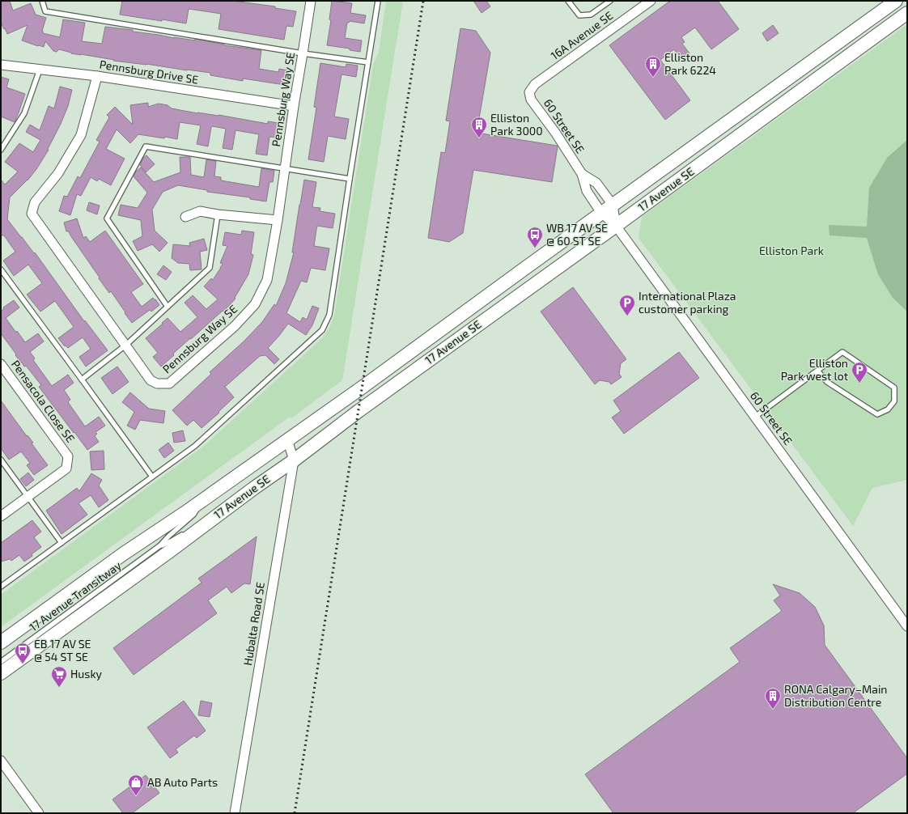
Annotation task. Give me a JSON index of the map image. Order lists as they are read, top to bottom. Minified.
{"streets":{"main road":["17 Avenue SE"],"street":["16A Avenue SE","Pennsburg Drive SE","Pennsburg Way SE","60 Street SE","Pensacola Close SE","Hubalta Road SE"],"lane":["17 Avenue Transitway"]},"crossings":[["16A Avenue SE","60 Street SE"],["Pennsburg Drive SE","Pennsburg Way SE"],["60 Street SE","17 Avenue SE"],["17 Avenue SE","17 Avenue Transitway"],["17 Avenue SE","Hubalta Road SE"]],"parks":["Elliston Park"],"places":{"building":["Elliston Park 6224","Elliston Park 3000","RONA Calgary–Main Distribution Centre"],"bus stop":["WB 17 AV SE @ 60 ST SE","EB 17 AV SE @ 54 ST SE"],"parking":["International Plaza customer parking","Elliston Park west lot"],"supermarket":["Husky"],"shop":["AB Auto Parts"]}}
